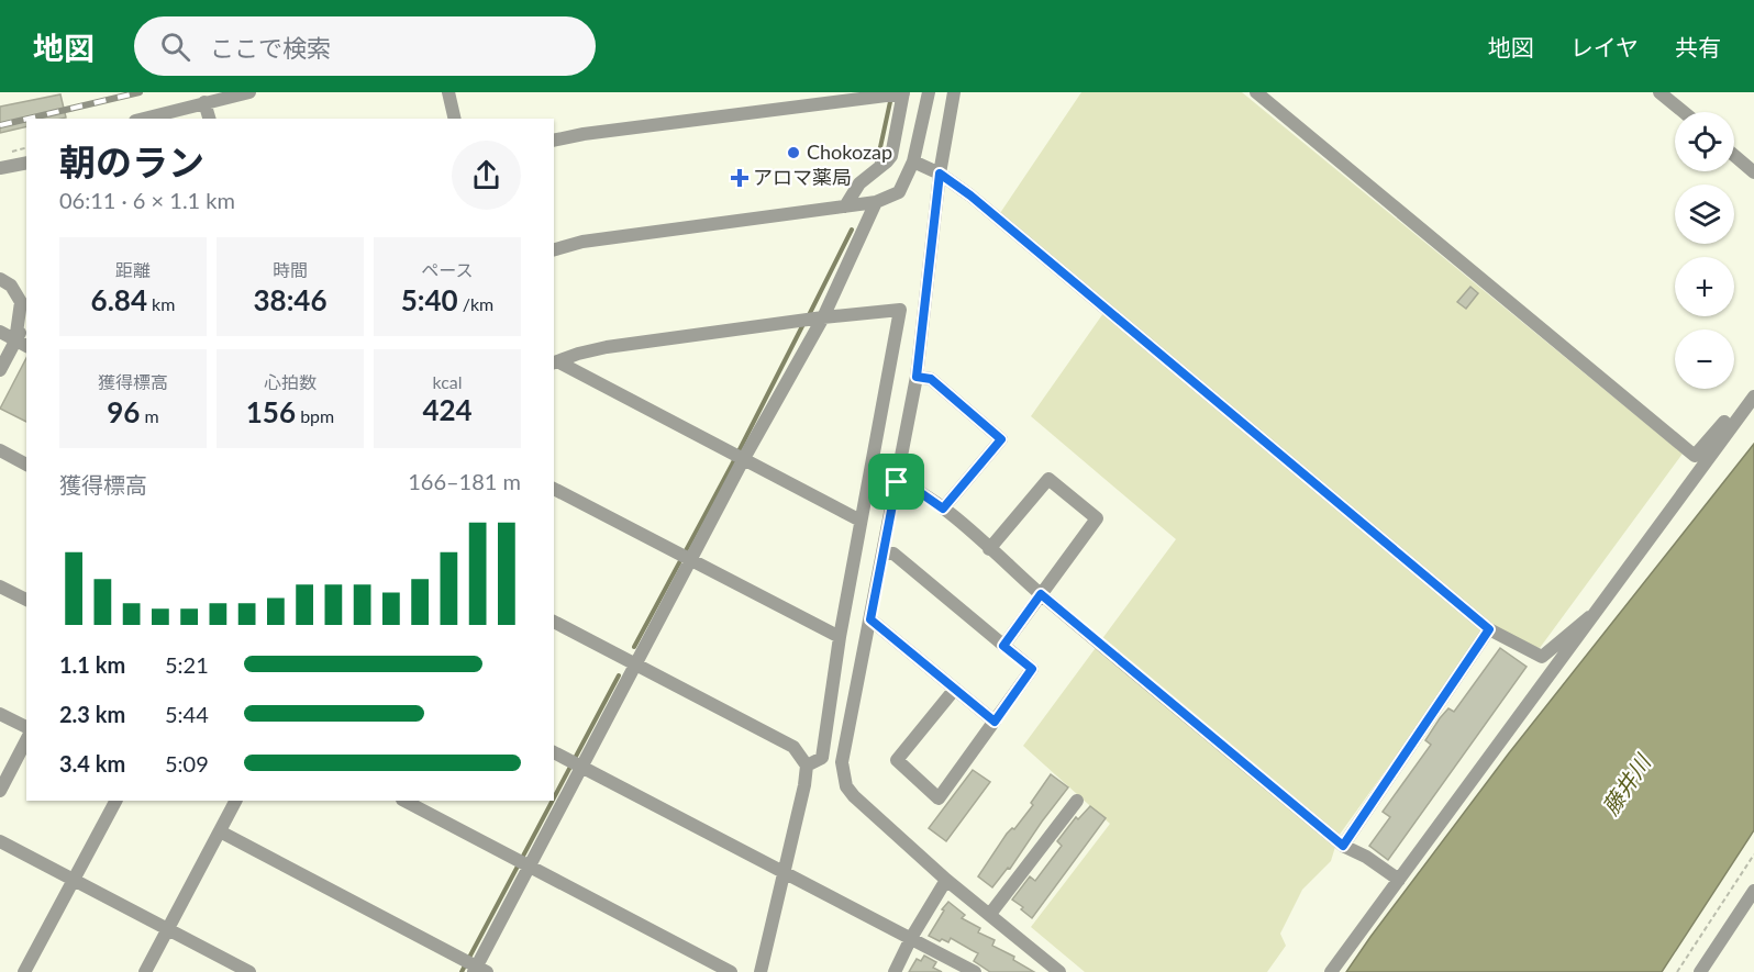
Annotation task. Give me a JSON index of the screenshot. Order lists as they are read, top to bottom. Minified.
{"water":["藤井川"],"places":{"other":["Chokozap"],"health":["アロマ薬局"]},"page":{"header":"地図","search":"ここで検索","nav":["地図","レイヤ","共有"],"map_buttons":["+","−"],"heading":["朝のラン","06:11 · 6 × 1.1 km"],"stats":[["距離","6.84 km"],["時間","38:46"],["ペース","5:40 /km"],["獲得標高","96 m"],["心拍数","156 bpm"],["kcal","424"]],"chart":["獲得標高","166–181 m"],"list":[{"name":"1.1 km","note":"5:21"},{"name":"2.3 km","note":"5:44"},{"name":"3.4 km","note":"5:09"}]}}
